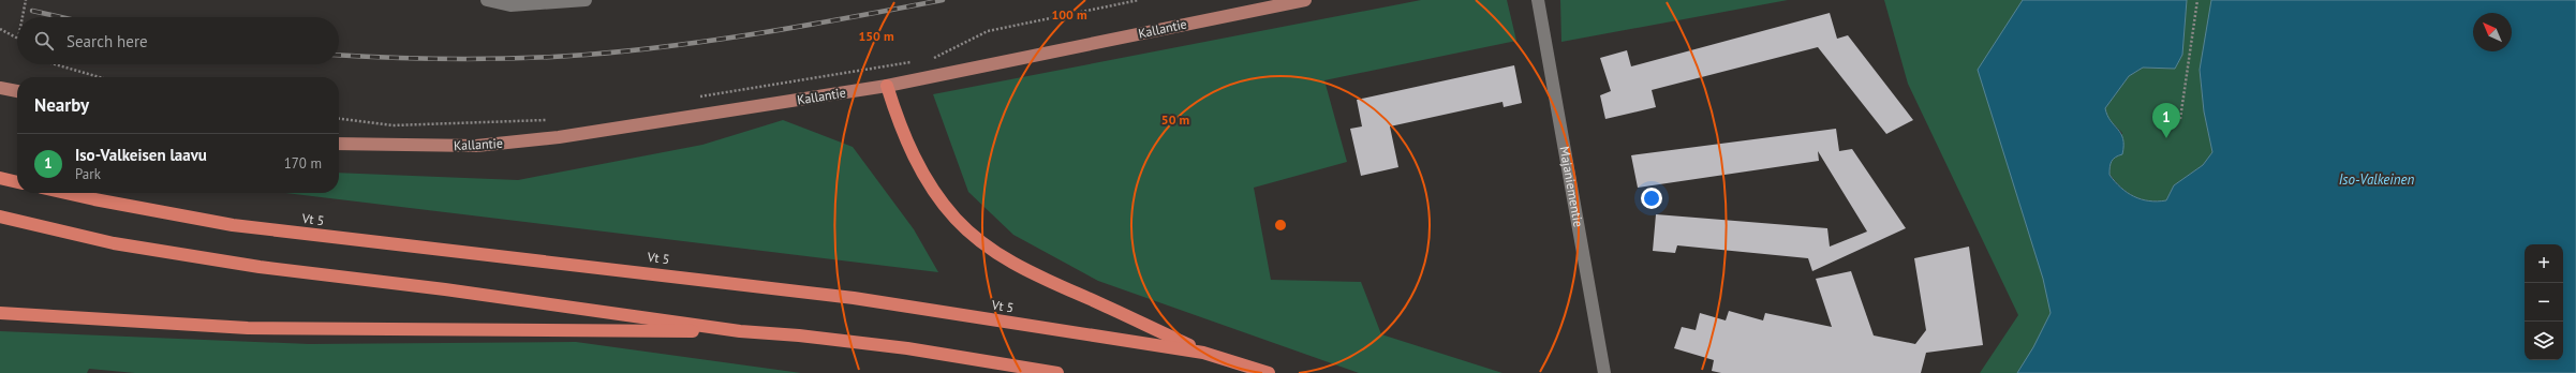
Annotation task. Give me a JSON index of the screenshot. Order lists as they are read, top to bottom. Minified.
{"streets":{"highway":["Vt 5"],"main road":["Kallantie"],"lane":["Majaniementie"]},"water":["Iso-Valkeinen"],"north":"top left","page":{"search":"Search here","heading":"Nearby","pins":"1","list":[{"mark":"1","name":"Iso-Valkeisen laavu","note":"Park","value":"170 m"}],"map_buttons":["+","−"]},"rings":["100 m","150 m","50 m"]}
